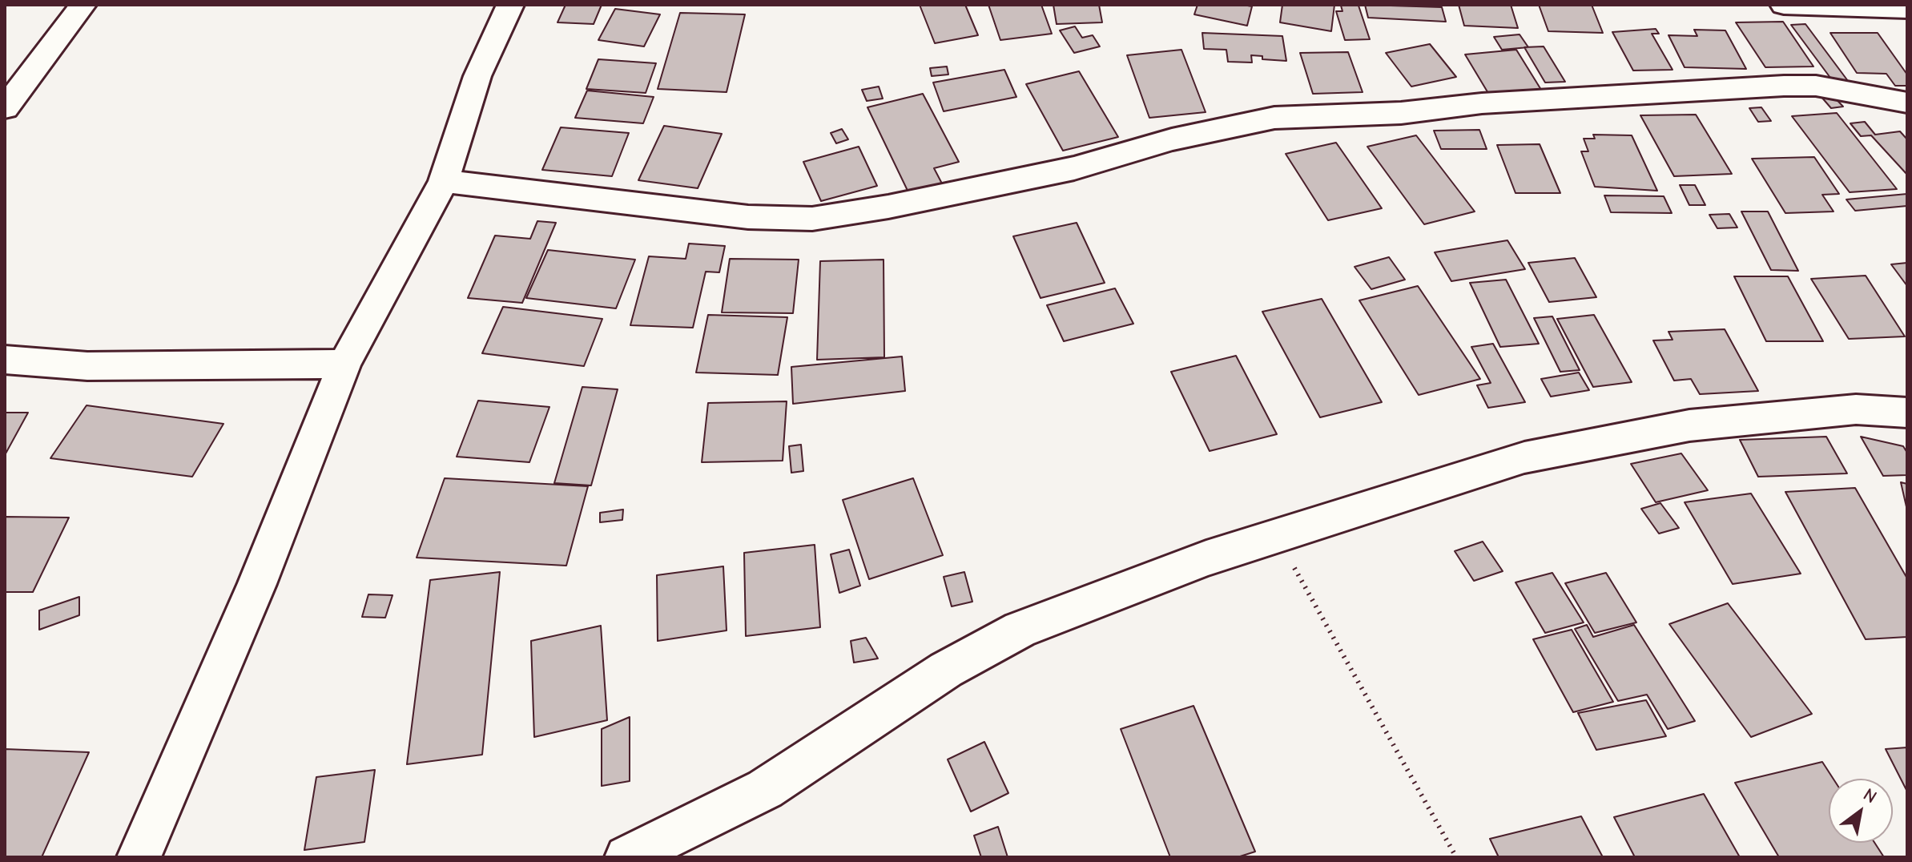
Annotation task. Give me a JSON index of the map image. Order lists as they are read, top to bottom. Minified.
{"north":"top right"}
